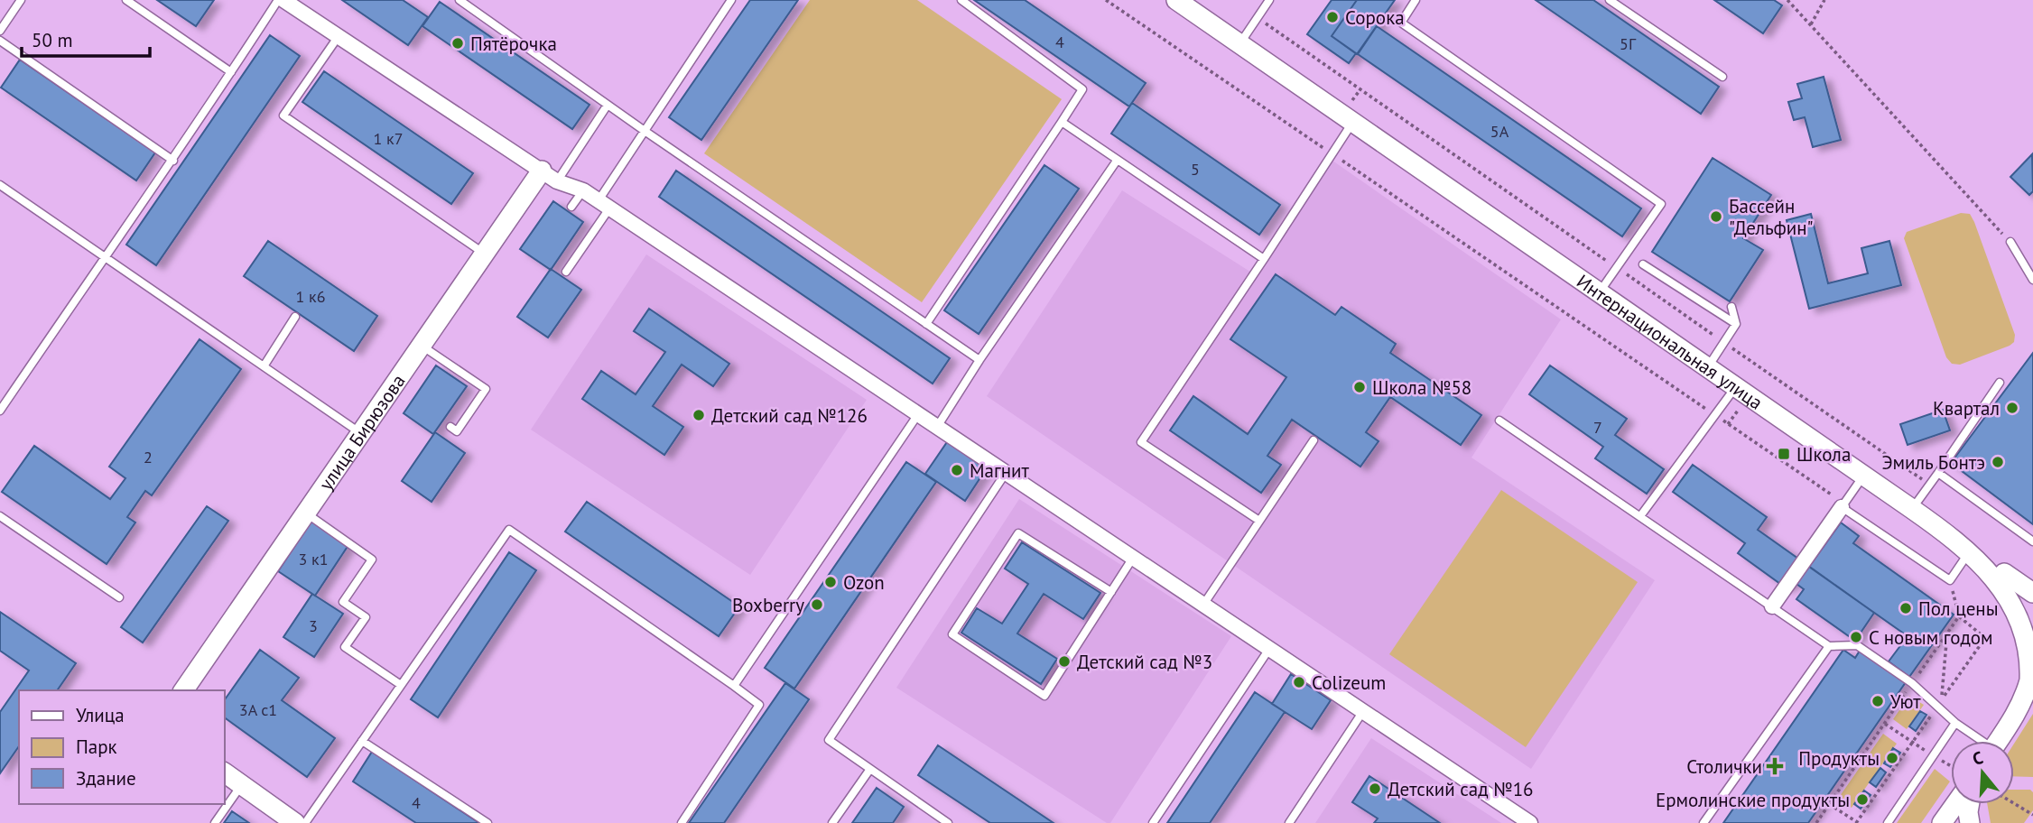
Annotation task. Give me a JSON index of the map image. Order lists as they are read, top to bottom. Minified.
{"streets":{"main road":["Интернациональная улица","улица Бирюзова"]},"places":{"other":["Сорока","Пятёрочка","Бассейн \"Дельфин\"","Школа №58","Квартал","Детский сад №126","Эмиль Бонтэ","Магнит","Ozon","Boxberry","Пол цены","С новым годом","Детский сад №3","Colizeum","Уют","Продукты","Детский сад №16","Ермолинские продукты"],"transit":["Школа"],"health":["Столички"]},"house_numbers":["4","5Г","5А","1 к7","5","1 к6","7","2","3 к1","3","3А с1","4"],"legend":["Улица","Парк","Здание"],"scale_bar":"50 m","north":"top"}
